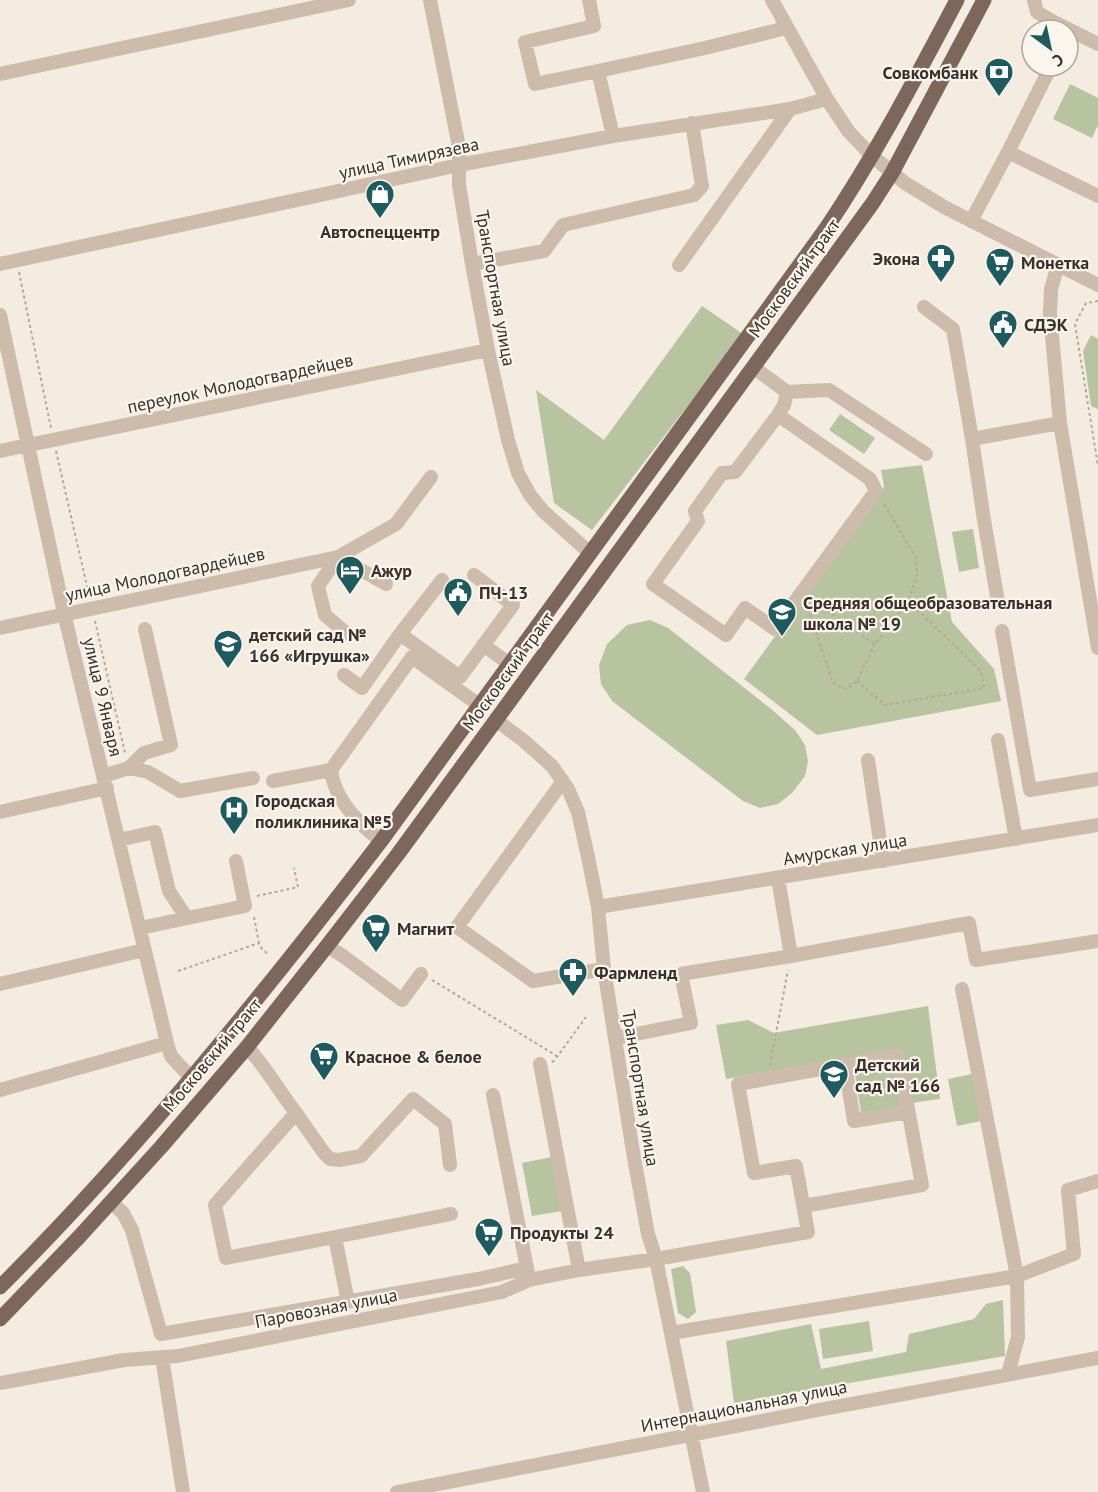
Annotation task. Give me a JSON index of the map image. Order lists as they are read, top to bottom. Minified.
{"streets":{"main road":["Московский тракт"],"street":["улица Тимирязева","Транспортная улица","переулок Молодогвардейцев","улица Молодогвардейцев","улица 9 Января","Амурская улица","Паровозная улица","Интернациональная улица"]},"crossings":[["улица Тимирязева","Транспортная улица"],["Московский тракт","Транспортная улица"],["Московский тракт","улица 9 Января"],["Транспортная улица","переулок Молодогвардейцев"],["Транспортная улица","Амурская улица"],["Транспортная улица","Паровозная улица"],["Транспортная улица","Интернациональная улица"],["переулок Молодогвардейцев","улица 9 Января"],["улица Молодогвардейцев","улица 9 Января"]],"places":{"bank":["Совкомбанк"],"shop":["Автоспеццентр"],"pharmacy":["Экона","Фармленд"],"supermarket":["Монетка","Магнит","Красное & белое","Продукты 24"],"public building":["СДЭК","ПЧ-13"],"hotel":["Ажур"],"school or university":["Средняя общеобразовательная школа № 19","детский сад № 166 «Игрушка»","Детский сад № 166"],"hospital":["Городская поликлиника №5"]},"north":"bottom right"}
